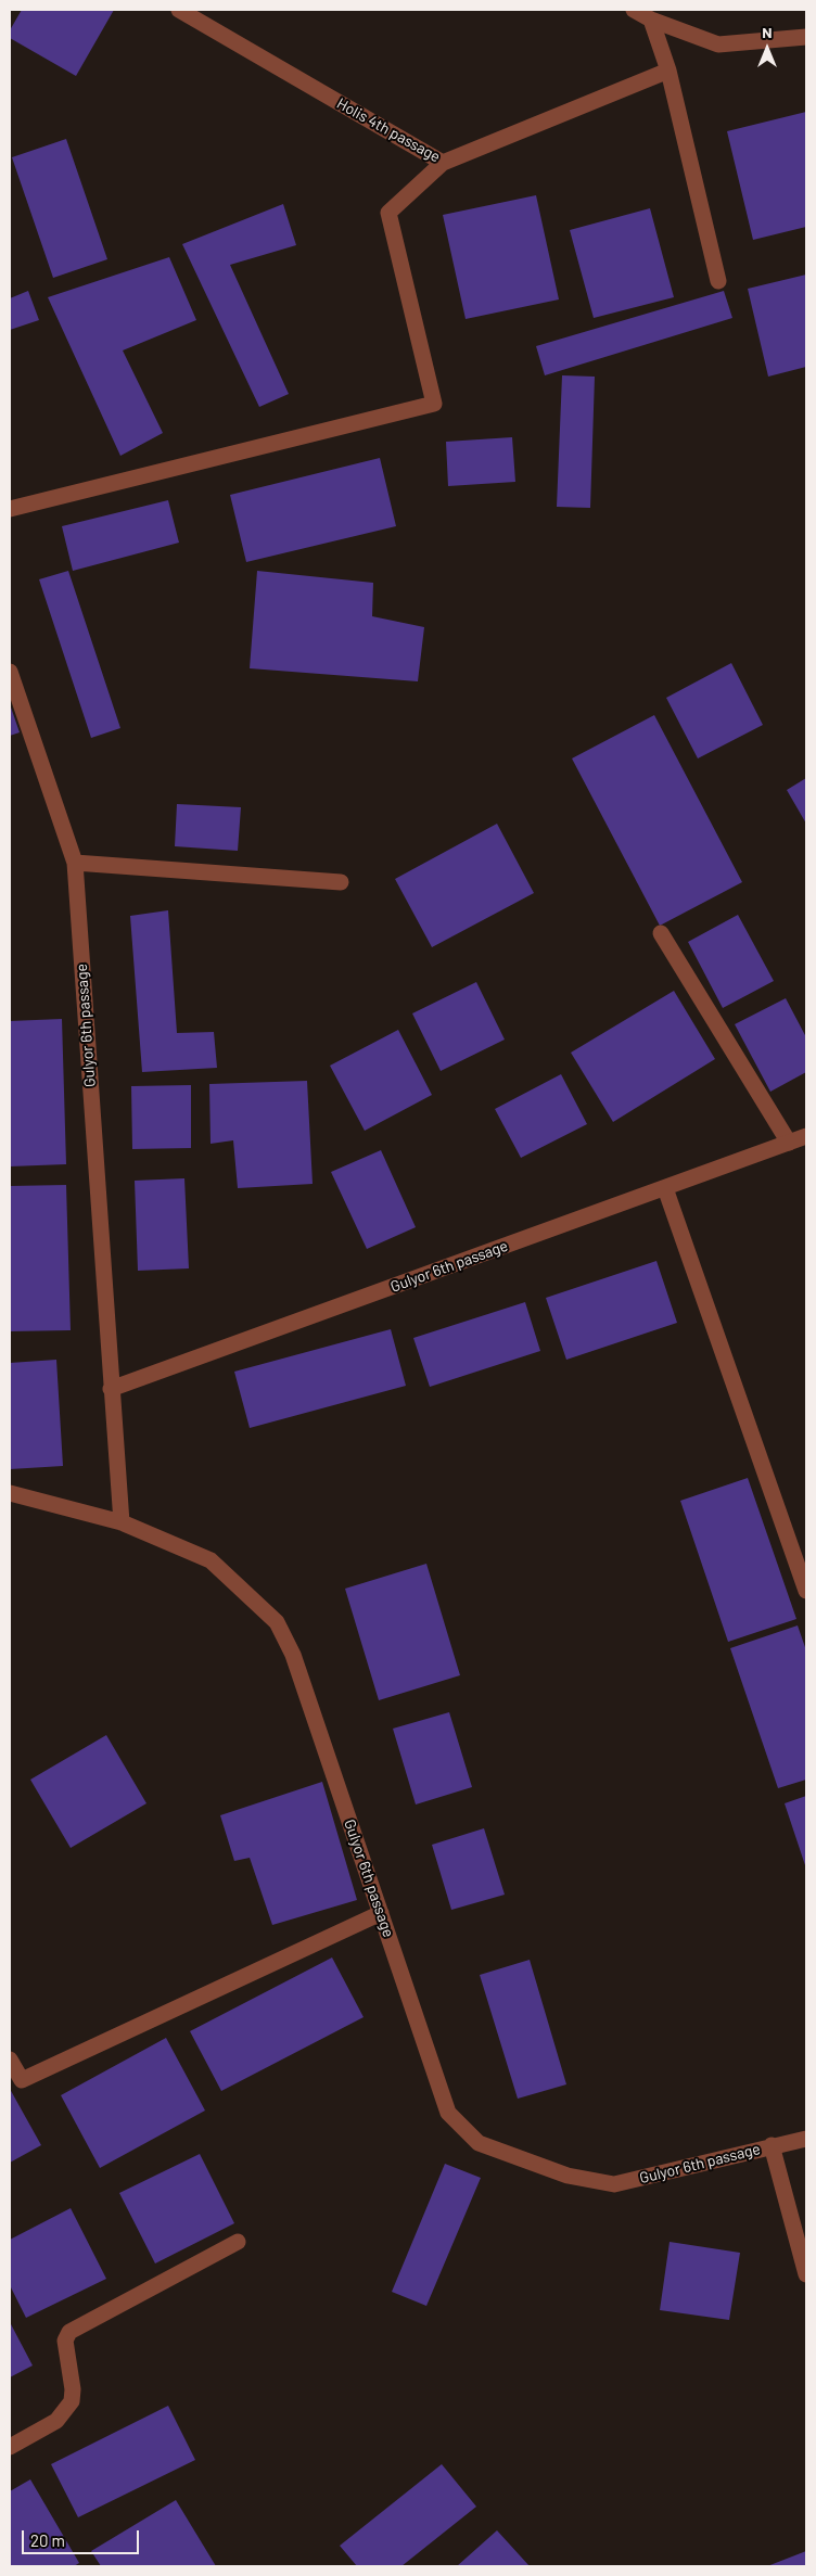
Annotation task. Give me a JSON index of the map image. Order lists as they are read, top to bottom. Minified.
{"streets":{"street":["Holis 4th passage","Gulyor 6th passage"]},"scale_bar":"20 m","north":"top"}
